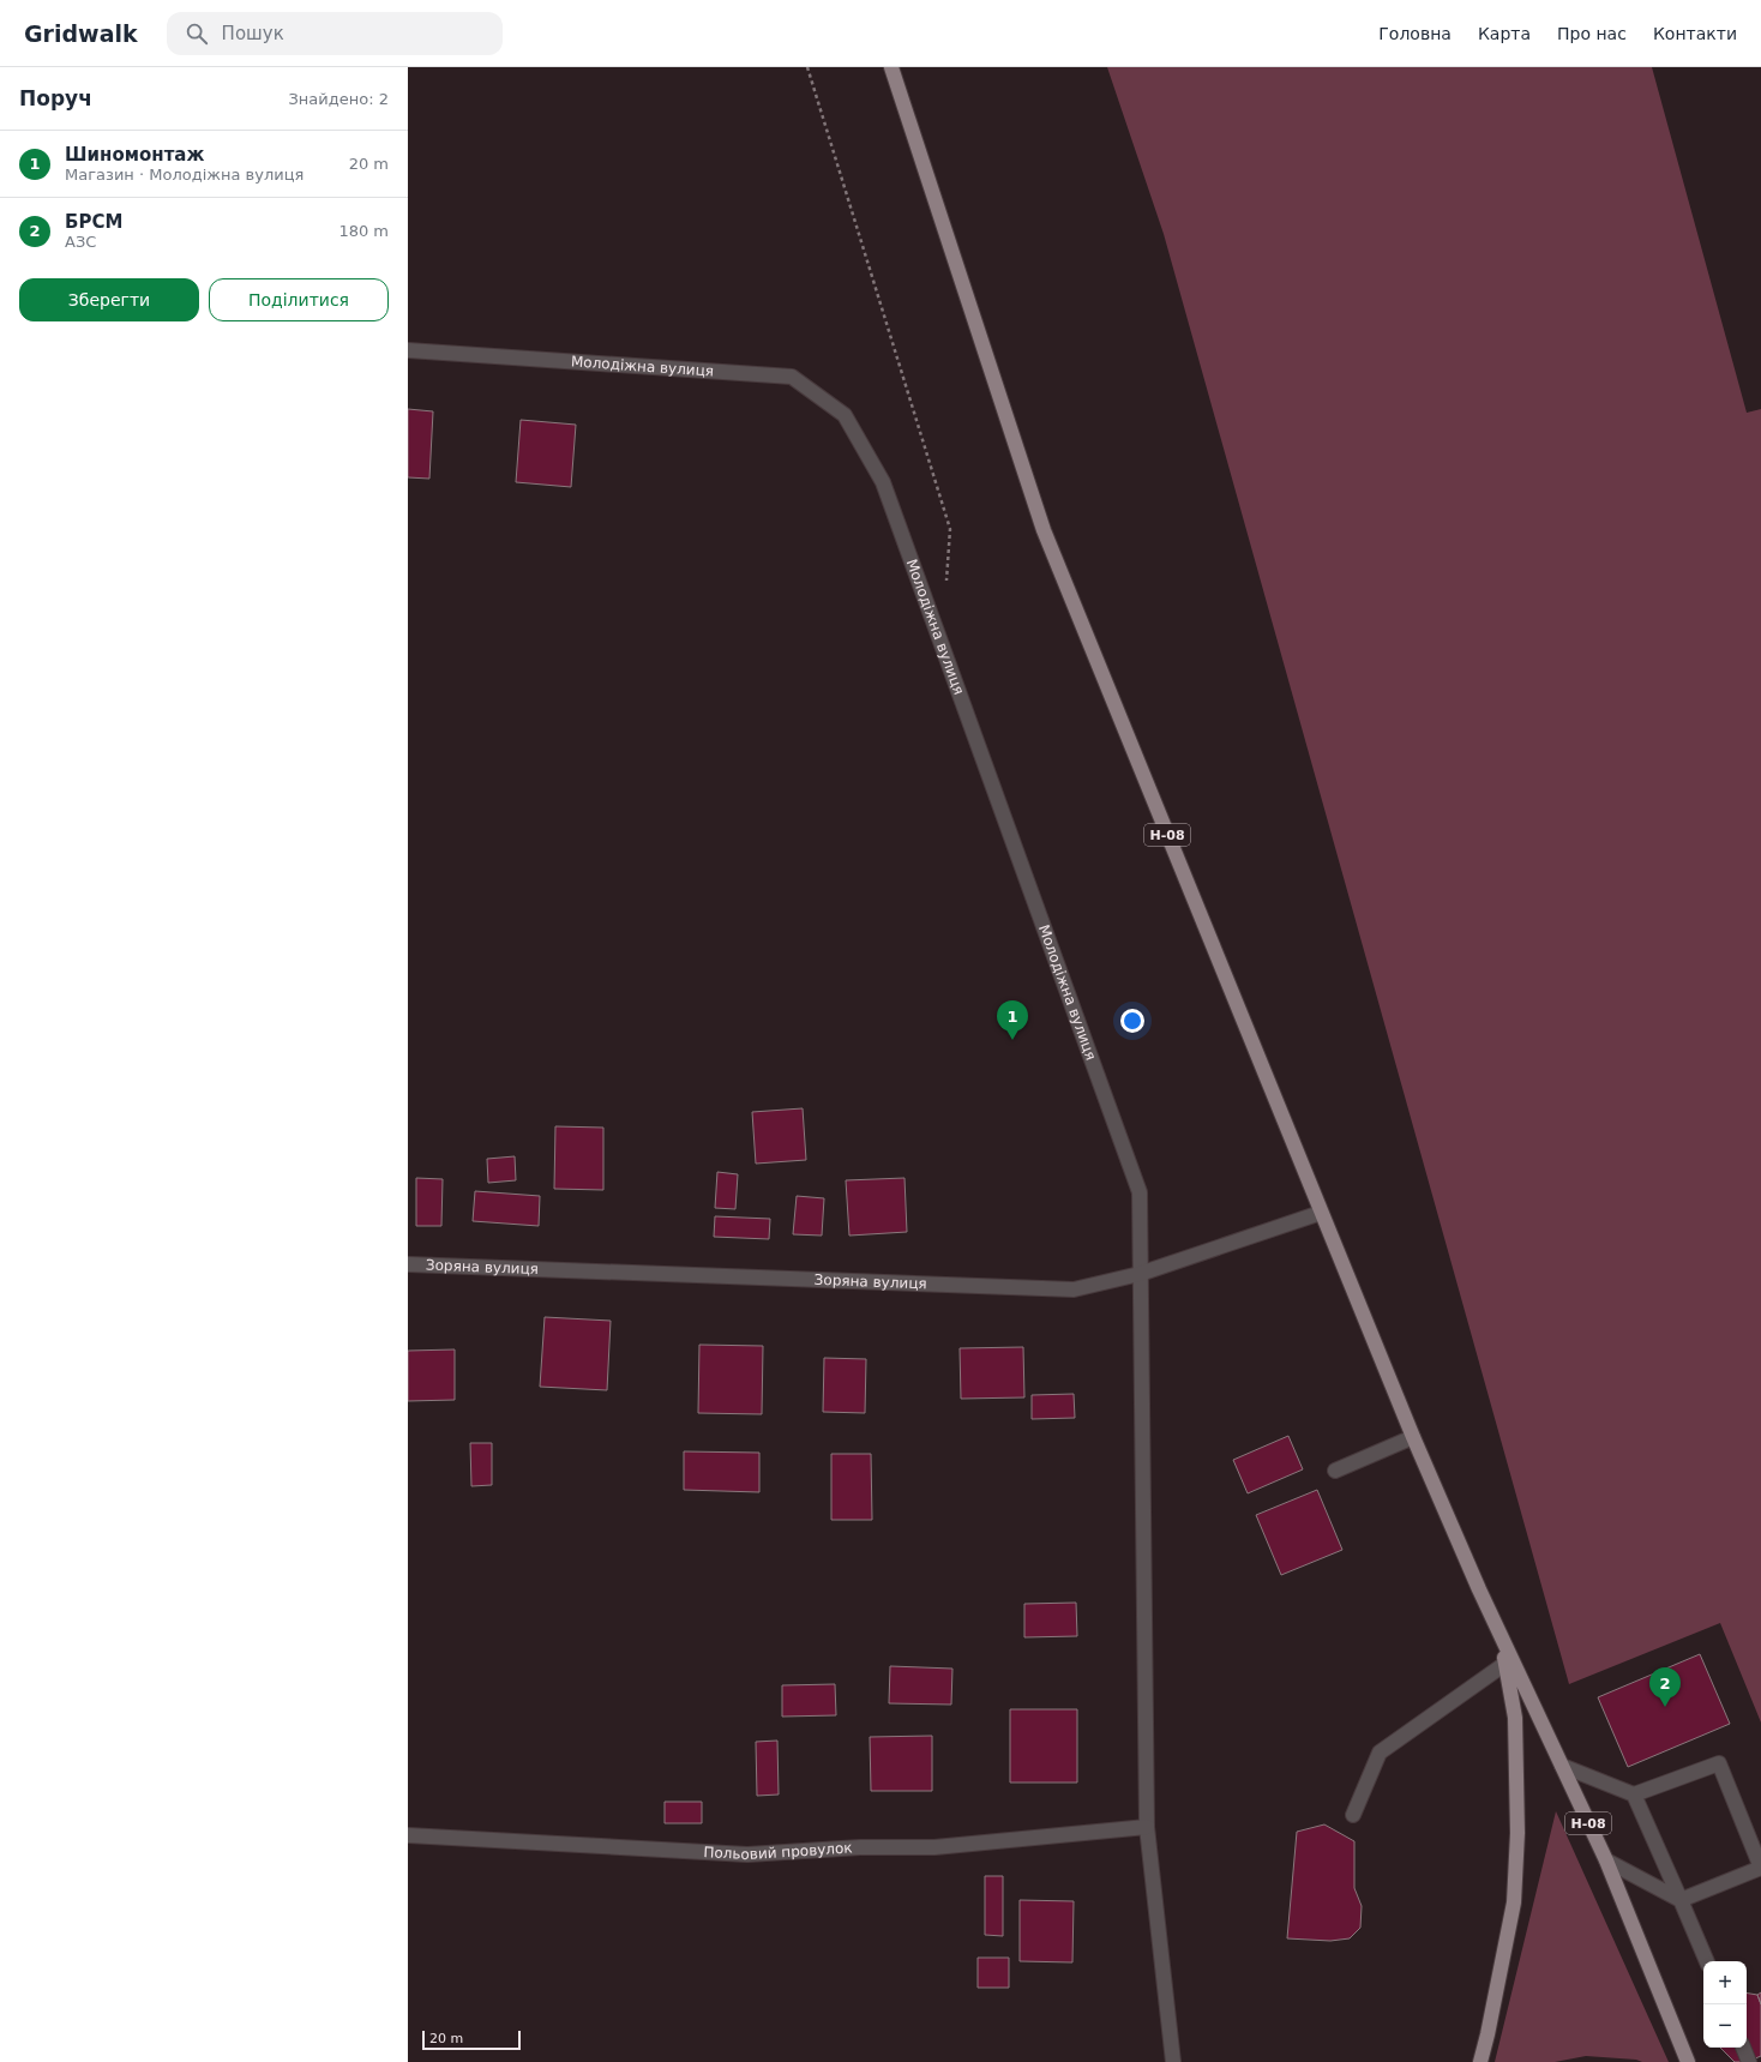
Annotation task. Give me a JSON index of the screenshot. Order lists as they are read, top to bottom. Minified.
{"streets":{"main road":["Н-08"],"street":["Молодіжна вулиця","Зоряна вулиця","Польовий провулок"]},"crossings":[["Молодіжна вулиця","Зоряна вулиця"],["Молодіжна вулиця","Польовий провулок"],["Н-08","Зоряна вулиця"]],"scale_bar":"20 m","page":{"header":"Gridwalk","search":"Пошук","nav":["Головна","Карта","Про нас","Контакти"],"heading":["Поруч","Знайдено: 2"],"list":[{"mark":"1","name":"Шиномонтаж","note":"Магазин · Молодіжна вулиця","value":"20 m"},{"mark":"2","name":"БРСМ","note":"АЗС","value":"180 m"}],"buttons":["Зберегти","Поділитися"],"pins":["1","2"],"map_buttons":["+","−"],"scale":"20 m"}}
